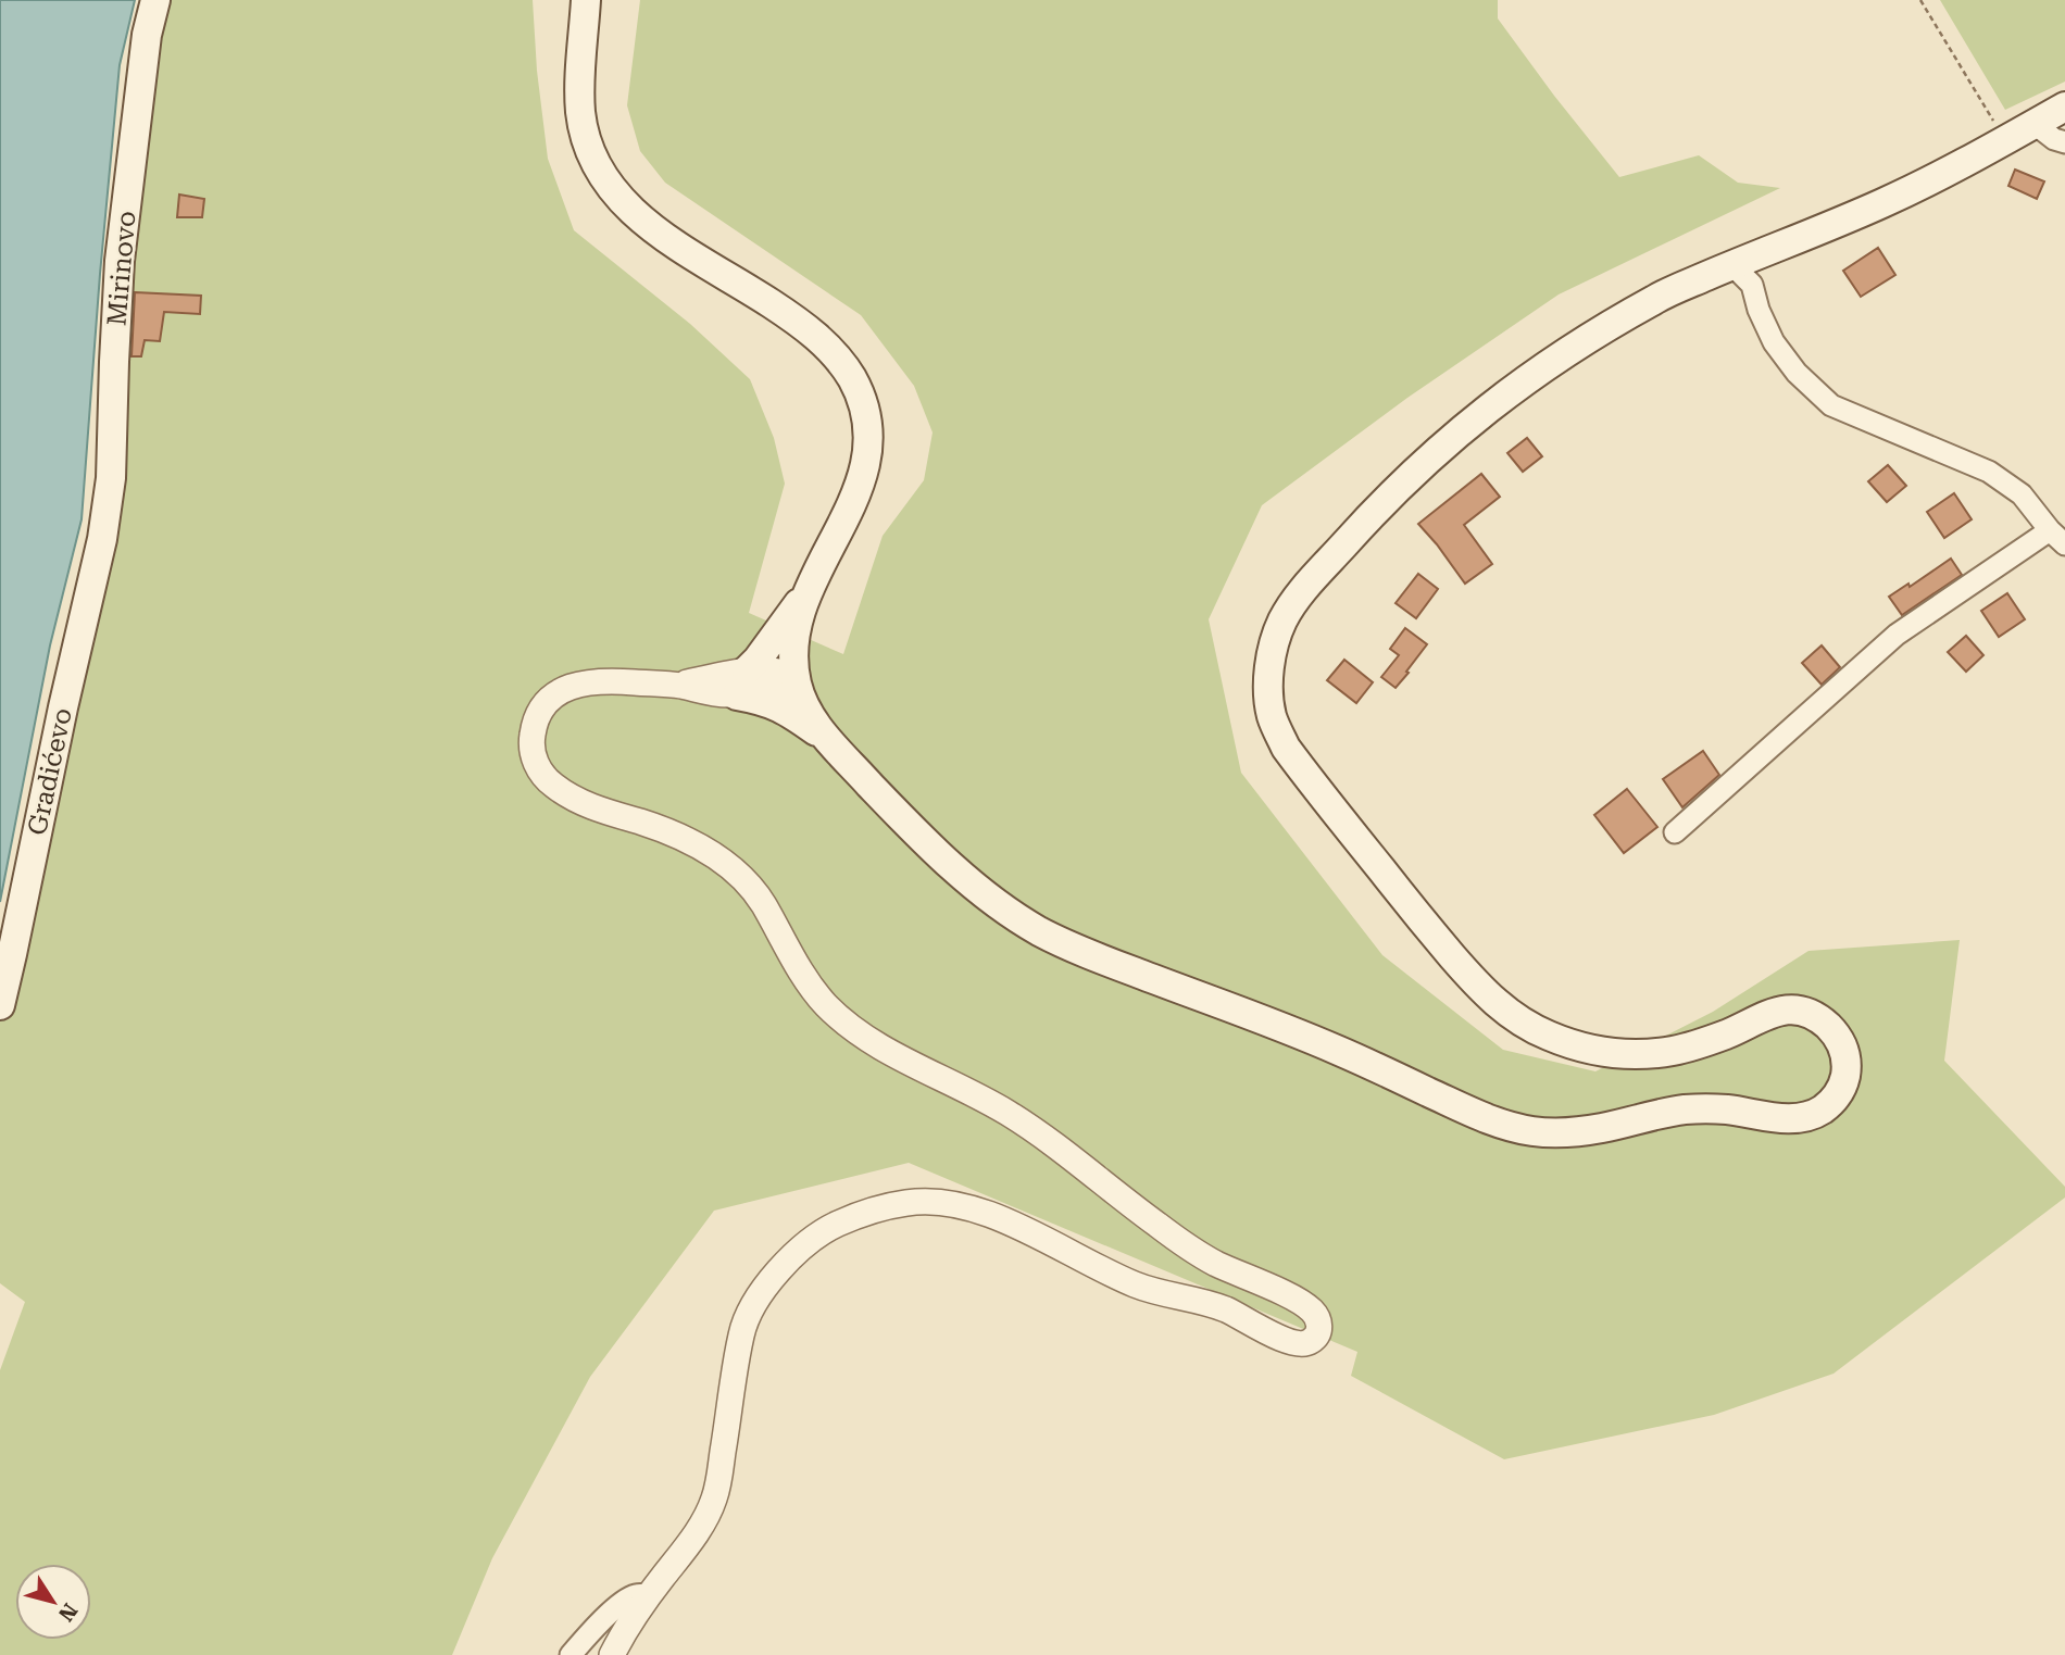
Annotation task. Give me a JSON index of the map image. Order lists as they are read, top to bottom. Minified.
{"streets":{"main road":["Mirinovo","Gradićevo"]},"crossings":[["Mirinovo","Gradićevo"]],"north":"bottom right"}
